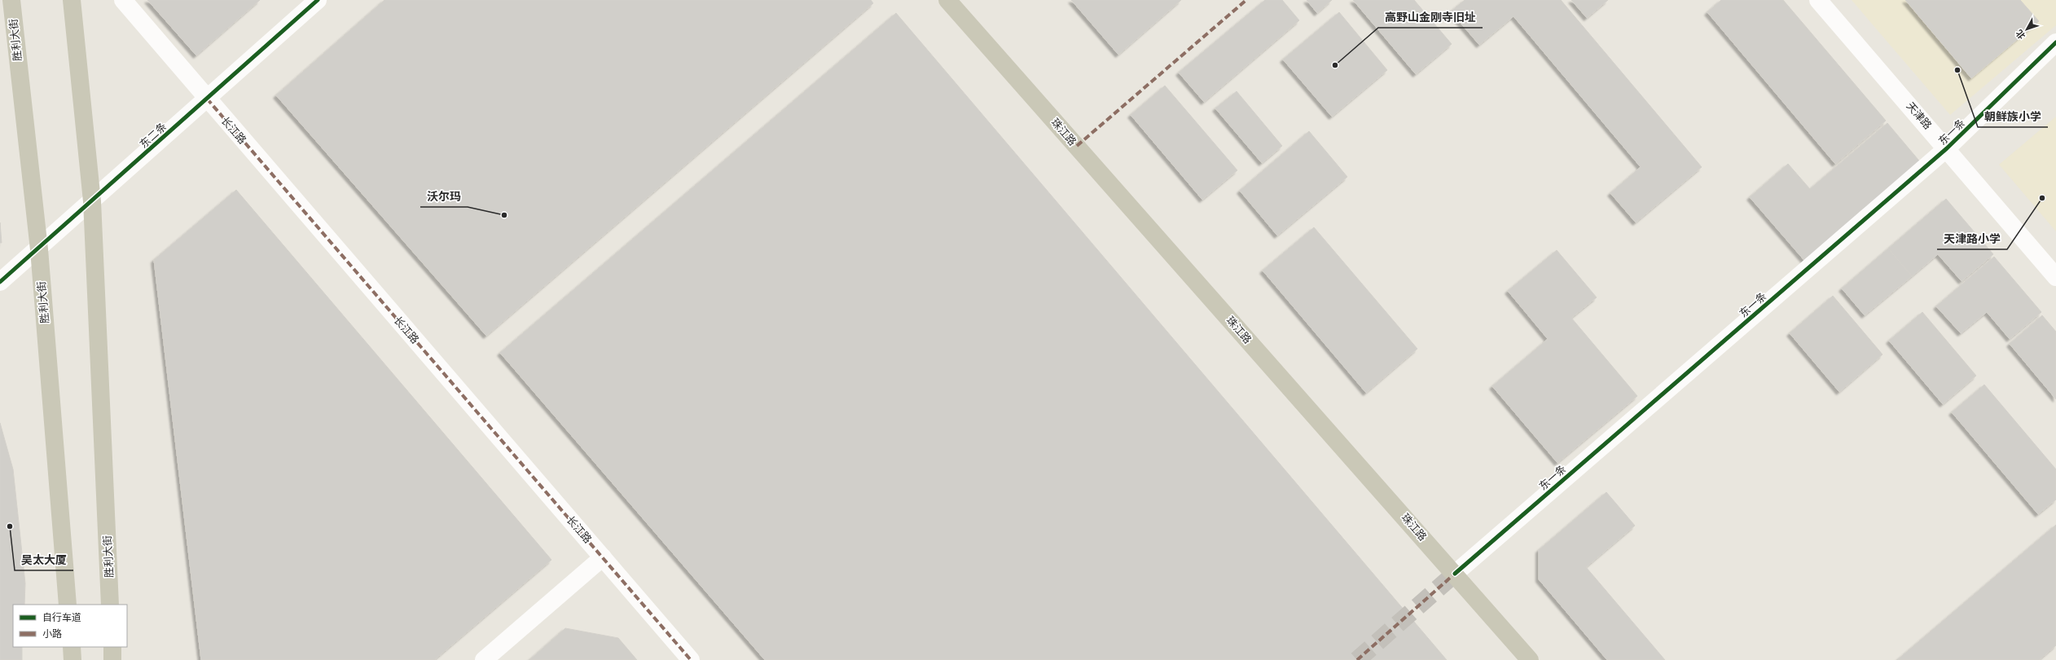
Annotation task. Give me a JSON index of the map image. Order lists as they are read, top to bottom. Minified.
{"streets":{"main road":["胜利大街","珠江路"],"street":["天津路","长江路","东一条","东二条"]},"crossings":[["胜利大街","东二条"],["天津路","东一条"],["长江路","东二条"],["珠江路","东一条"]],"places":["高野山金刚寺旧址","朝鲜族小学","天津路小学","沃尔玛","吴太大厦"],"legend":["自行车道","小路"],"north":"bottom left"}
